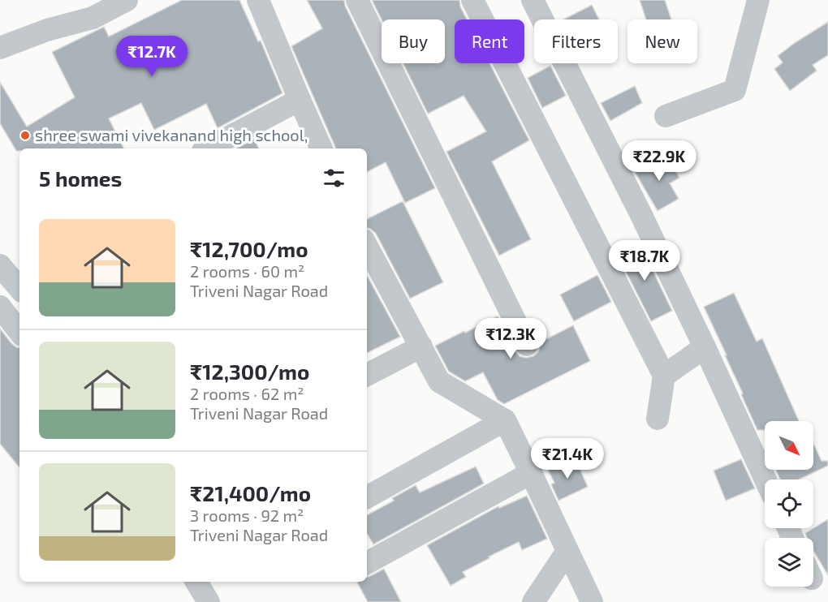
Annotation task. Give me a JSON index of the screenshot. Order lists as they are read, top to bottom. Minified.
{"places":["shree swami vivekanand high school,"],"north":"bottom right","page":{"chip":["Buy","Rent","Filters","New"],"price":["₹12.7K","₹22.9K","₹18.7K","₹12.3K","₹21.4K"],"heading":"5 homes","list":[{"name":"₹12,700/mo","note":"2 rooms · 60 m² · Triveni Nagar Road"},{"name":"₹12,300/mo","note":"2 rooms · 62 m² · Triveni Nagar Road"},{"name":"₹21,400/mo","note":"3 rooms · 92 m² · Triveni Nagar Road"}]}}
